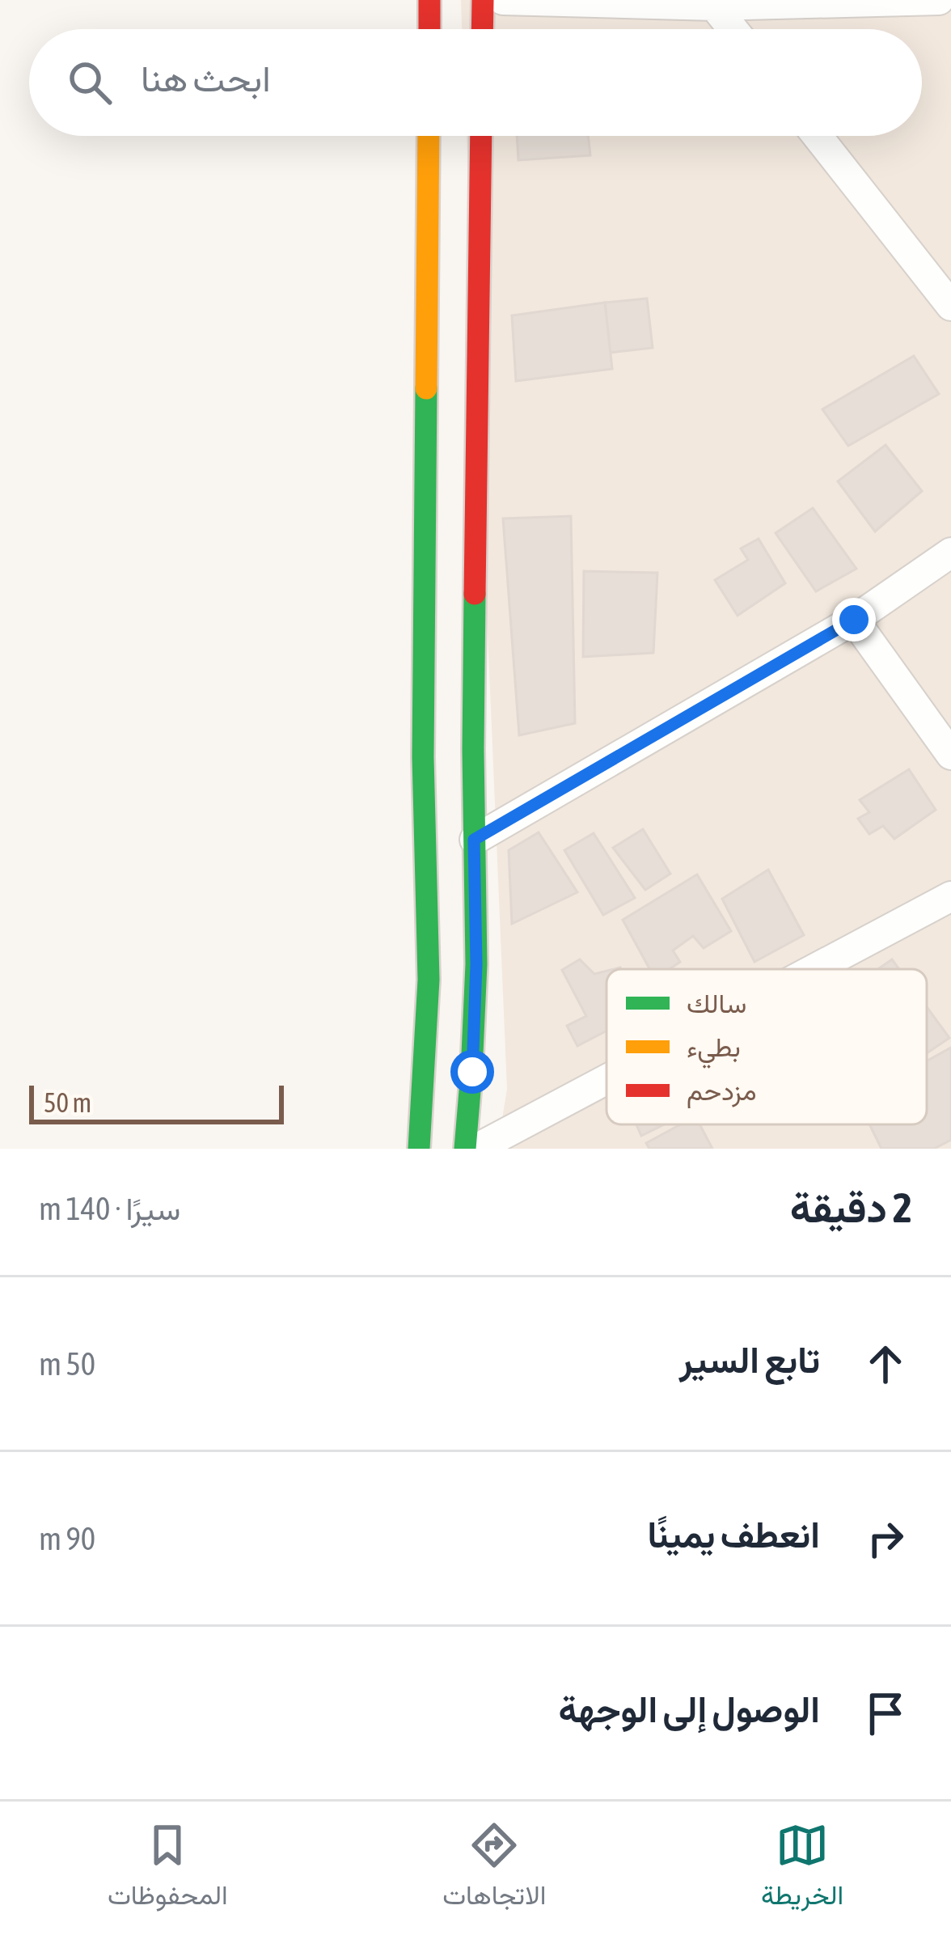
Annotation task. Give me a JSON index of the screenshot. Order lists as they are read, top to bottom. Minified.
{"legend":["سالك","بطيء","مزدحم"],"scale_bar":"50 m","page":{"search":"ابحث هنا","scale":"50 m","heading":["2 دقيقة","سيرًا · 140 m"],"list":[["تابع السير","50 m"],["انعطف يمينًا","90 m"],"الوصول إلى الوجهة"],"nav":["الخريطة","الاتجاهات","المحفوظات"]}}
